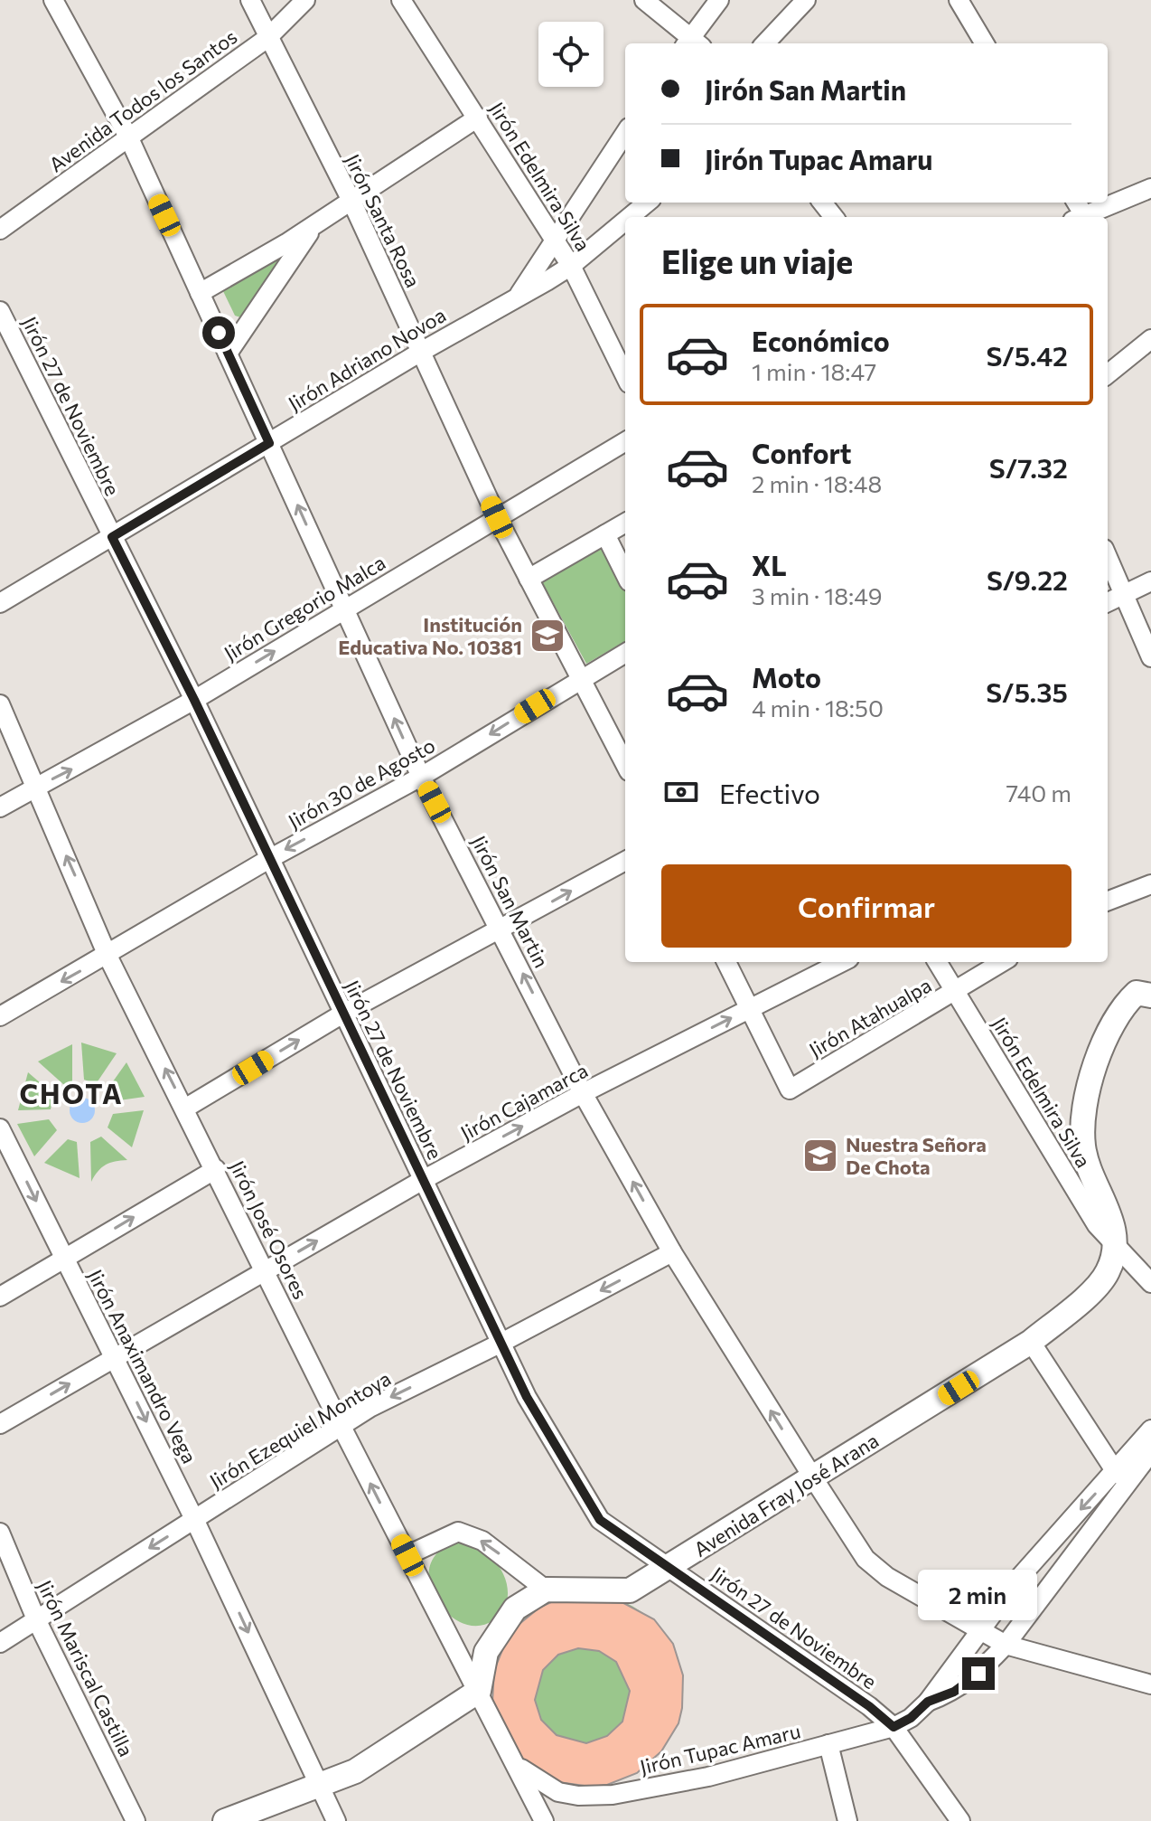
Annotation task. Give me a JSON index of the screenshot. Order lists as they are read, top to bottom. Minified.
{"streets":{"main road":["Avenida Fray José Arana"],"street":["Avenida Todos los Santos","Jirón Edelmira Silva","Jirón Santa Rosa","Jirón Adriano Novoa","Jirón 27 de Noviembre","Jirón Gregorio Malca","Jirón 30 de Agosto","Jirón San Martin","Jirón Atahualpa","Jirón Cajamarca","Jirón José Osores","Jirón Anaximandro Vega","Jirón Ezequiel Montoya","Jirón Mariscal Castilla","Jirón Tupac Amaru"]},"crossings":[["Avenida Todos los Santos","Jirón Santa Rosa"],["Avenida Todos los Santos","Jirón San Martin"],["Jirón Edelmira Silva","Jirón Adriano Novoa"],["Jirón Edelmira Silva","Jirón Atahualpa"],["Jirón Edelmira Silva","Avenida Fray José Arana"],["Jirón Santa Rosa","Jirón Adriano Novoa"],["Jirón Santa Rosa","Jirón Gregorio Malca"],["Jirón Santa Rosa","Jirón 30 de Agosto"],["Jirón Adriano Novoa","Jirón 27 de Noviembre"],["Jirón Adriano Novoa","Jirón San Martin"],["Jirón 27 de Noviembre","Jirón Gregorio Malca"],["Jirón 27 de Noviembre","Jirón 30 de Agosto"],["Jirón 27 de Noviembre","Jirón Cajamarca"],["Jirón 27 de Noviembre","Jirón Ezequiel Montoya"],["Jirón 27 de Noviembre","Avenida Fray José Arana"],["Jirón 27 de Noviembre","Jirón Tupac Amaru"],["Jirón Gregorio Malca","Jirón San Martin"],["Jirón Gregorio Malca","Jirón José Osores"],["Jirón 30 de Agosto","Jirón San Martin"],["Jirón 30 de Agosto","Jirón José Osores"],["Jirón San Martin","Jirón Cajamarca"],["Jirón San Martin","Jirón Ezequiel Montoya"],["Jirón San Martin","Avenida Fray José Arana"],["Jirón San Martin","Jirón Tupac Amaru"],["Jirón Atahualpa","Jirón Cajamarca"],["Jirón Cajamarca","Jirón José Osores"],["Jirón Cajamarca","Jirón Anaximandro Vega"],["Jirón José Osores","Jirón Ezequiel Montoya"],["Jirón José Osores","Jirón Tupac Amaru"],["Jirón Anaximandro Vega","Jirón Ezequiel Montoya"],["Jirón Ezequiel Montoya","Jirón Mariscal Castilla"]],"one_way":["Jirón Gregorio Malca","Jirón 30 de Agosto","Jirón San Martin","Jirón Cajamarca","Jirón José Osores","Jirón Anaximandro Vega","Jirón Ezequiel Montoya"],"districts":["CHOTA"],"places":{"school or university":["Institución Educativa No. 10381","Nuestra Señora De Chota"]},"page":{"banner":["Jirón San Martin","Jirón Tupac Amaru"],"heading":"Elige un viaje","list":[{"name":"Económico","note":"1 min · 18:47","value":"S/5.42"},{"name":"Confort","note":"2 min · 18:48","value":"S/7.32"},{"name":"XL","note":"3 min · 18:49","value":"S/9.22"},{"name":"Moto","note":"4 min · 18:50","value":"S/5.35"}],"pay":["Efectivo","740 m"],"buttons":"Confirmar","bubble":"2 min"}}
